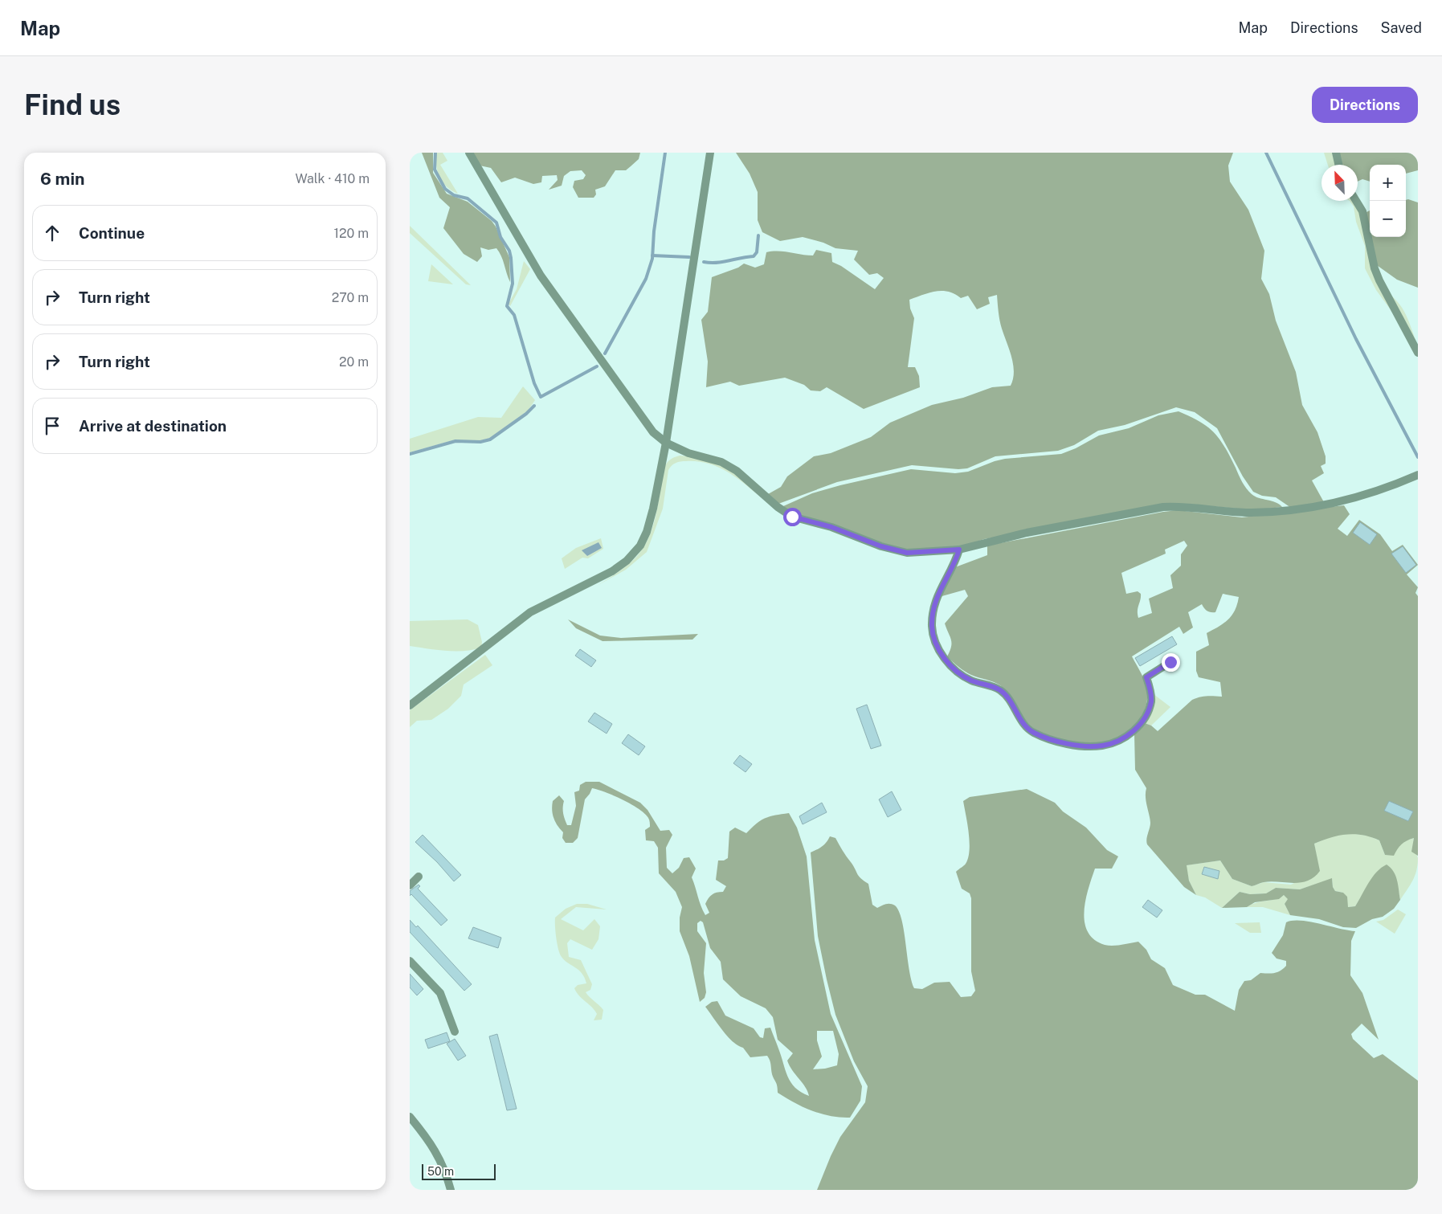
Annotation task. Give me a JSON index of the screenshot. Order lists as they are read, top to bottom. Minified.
{"scale_bar":"50 m","north":"top left","page":{"header":"Map","nav":["Map","Directions","Saved"],"buttons":"Directions","title":"Find us","heading":["6 min","Walk · 410 m"],"map_buttons":["+","−"],"list":[["Continue","120 m"],["Turn right","270 m"],["Turn right","20 m"],"Arrive at destination"],"scale":"50 m"}}
